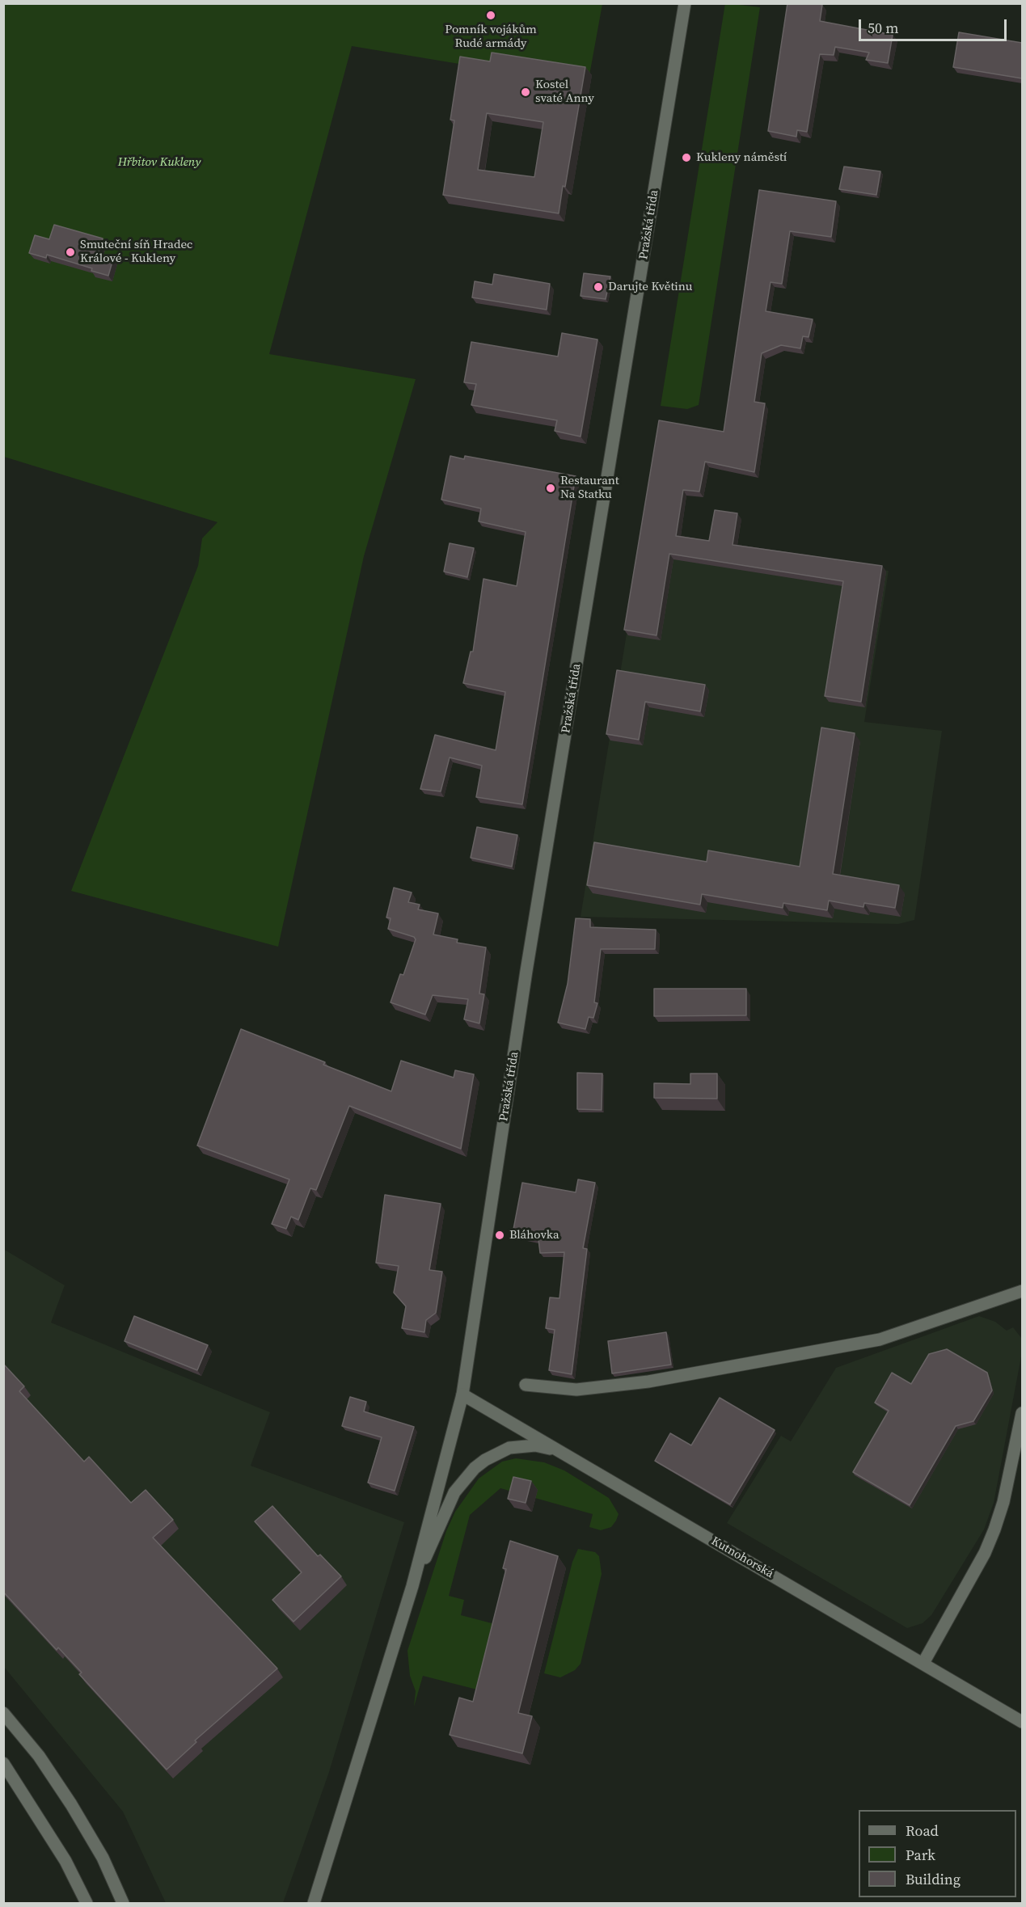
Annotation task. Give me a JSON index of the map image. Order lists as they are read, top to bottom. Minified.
{"streets":{"street":["Pražská třída","Kutnohorská"]},"crossings":[["Pražská třída","Kutnohorská"]],"parks":["Hřbitov Kukleny"],"places":["Pomník vojákům Rudé armády","Kostel svaté Anny","Kukleny náměstí","Smuteční síň Hradec Králové - Kukleny","Darujte Květinu","Restaurant Na Statku","Bláhovka"],"legend":["Road","Park","Building"],"scale_bar":"50 m"}
